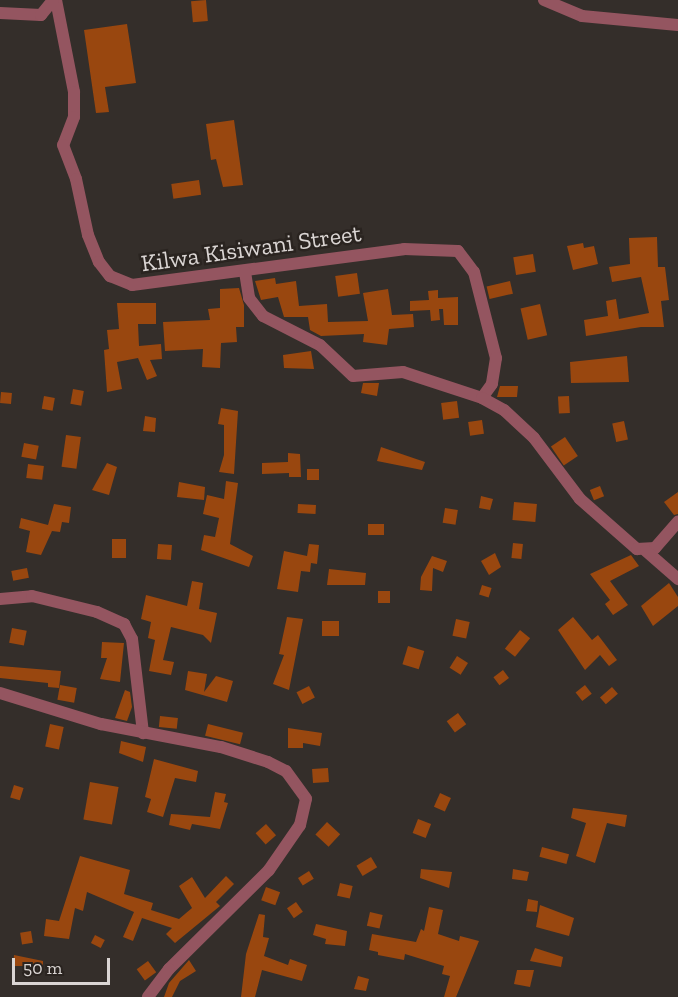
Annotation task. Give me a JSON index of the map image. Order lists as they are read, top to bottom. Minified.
{"streets":{"street":["Kilwa Kisiwani Street"]},"scale_bar":"50 m"}
